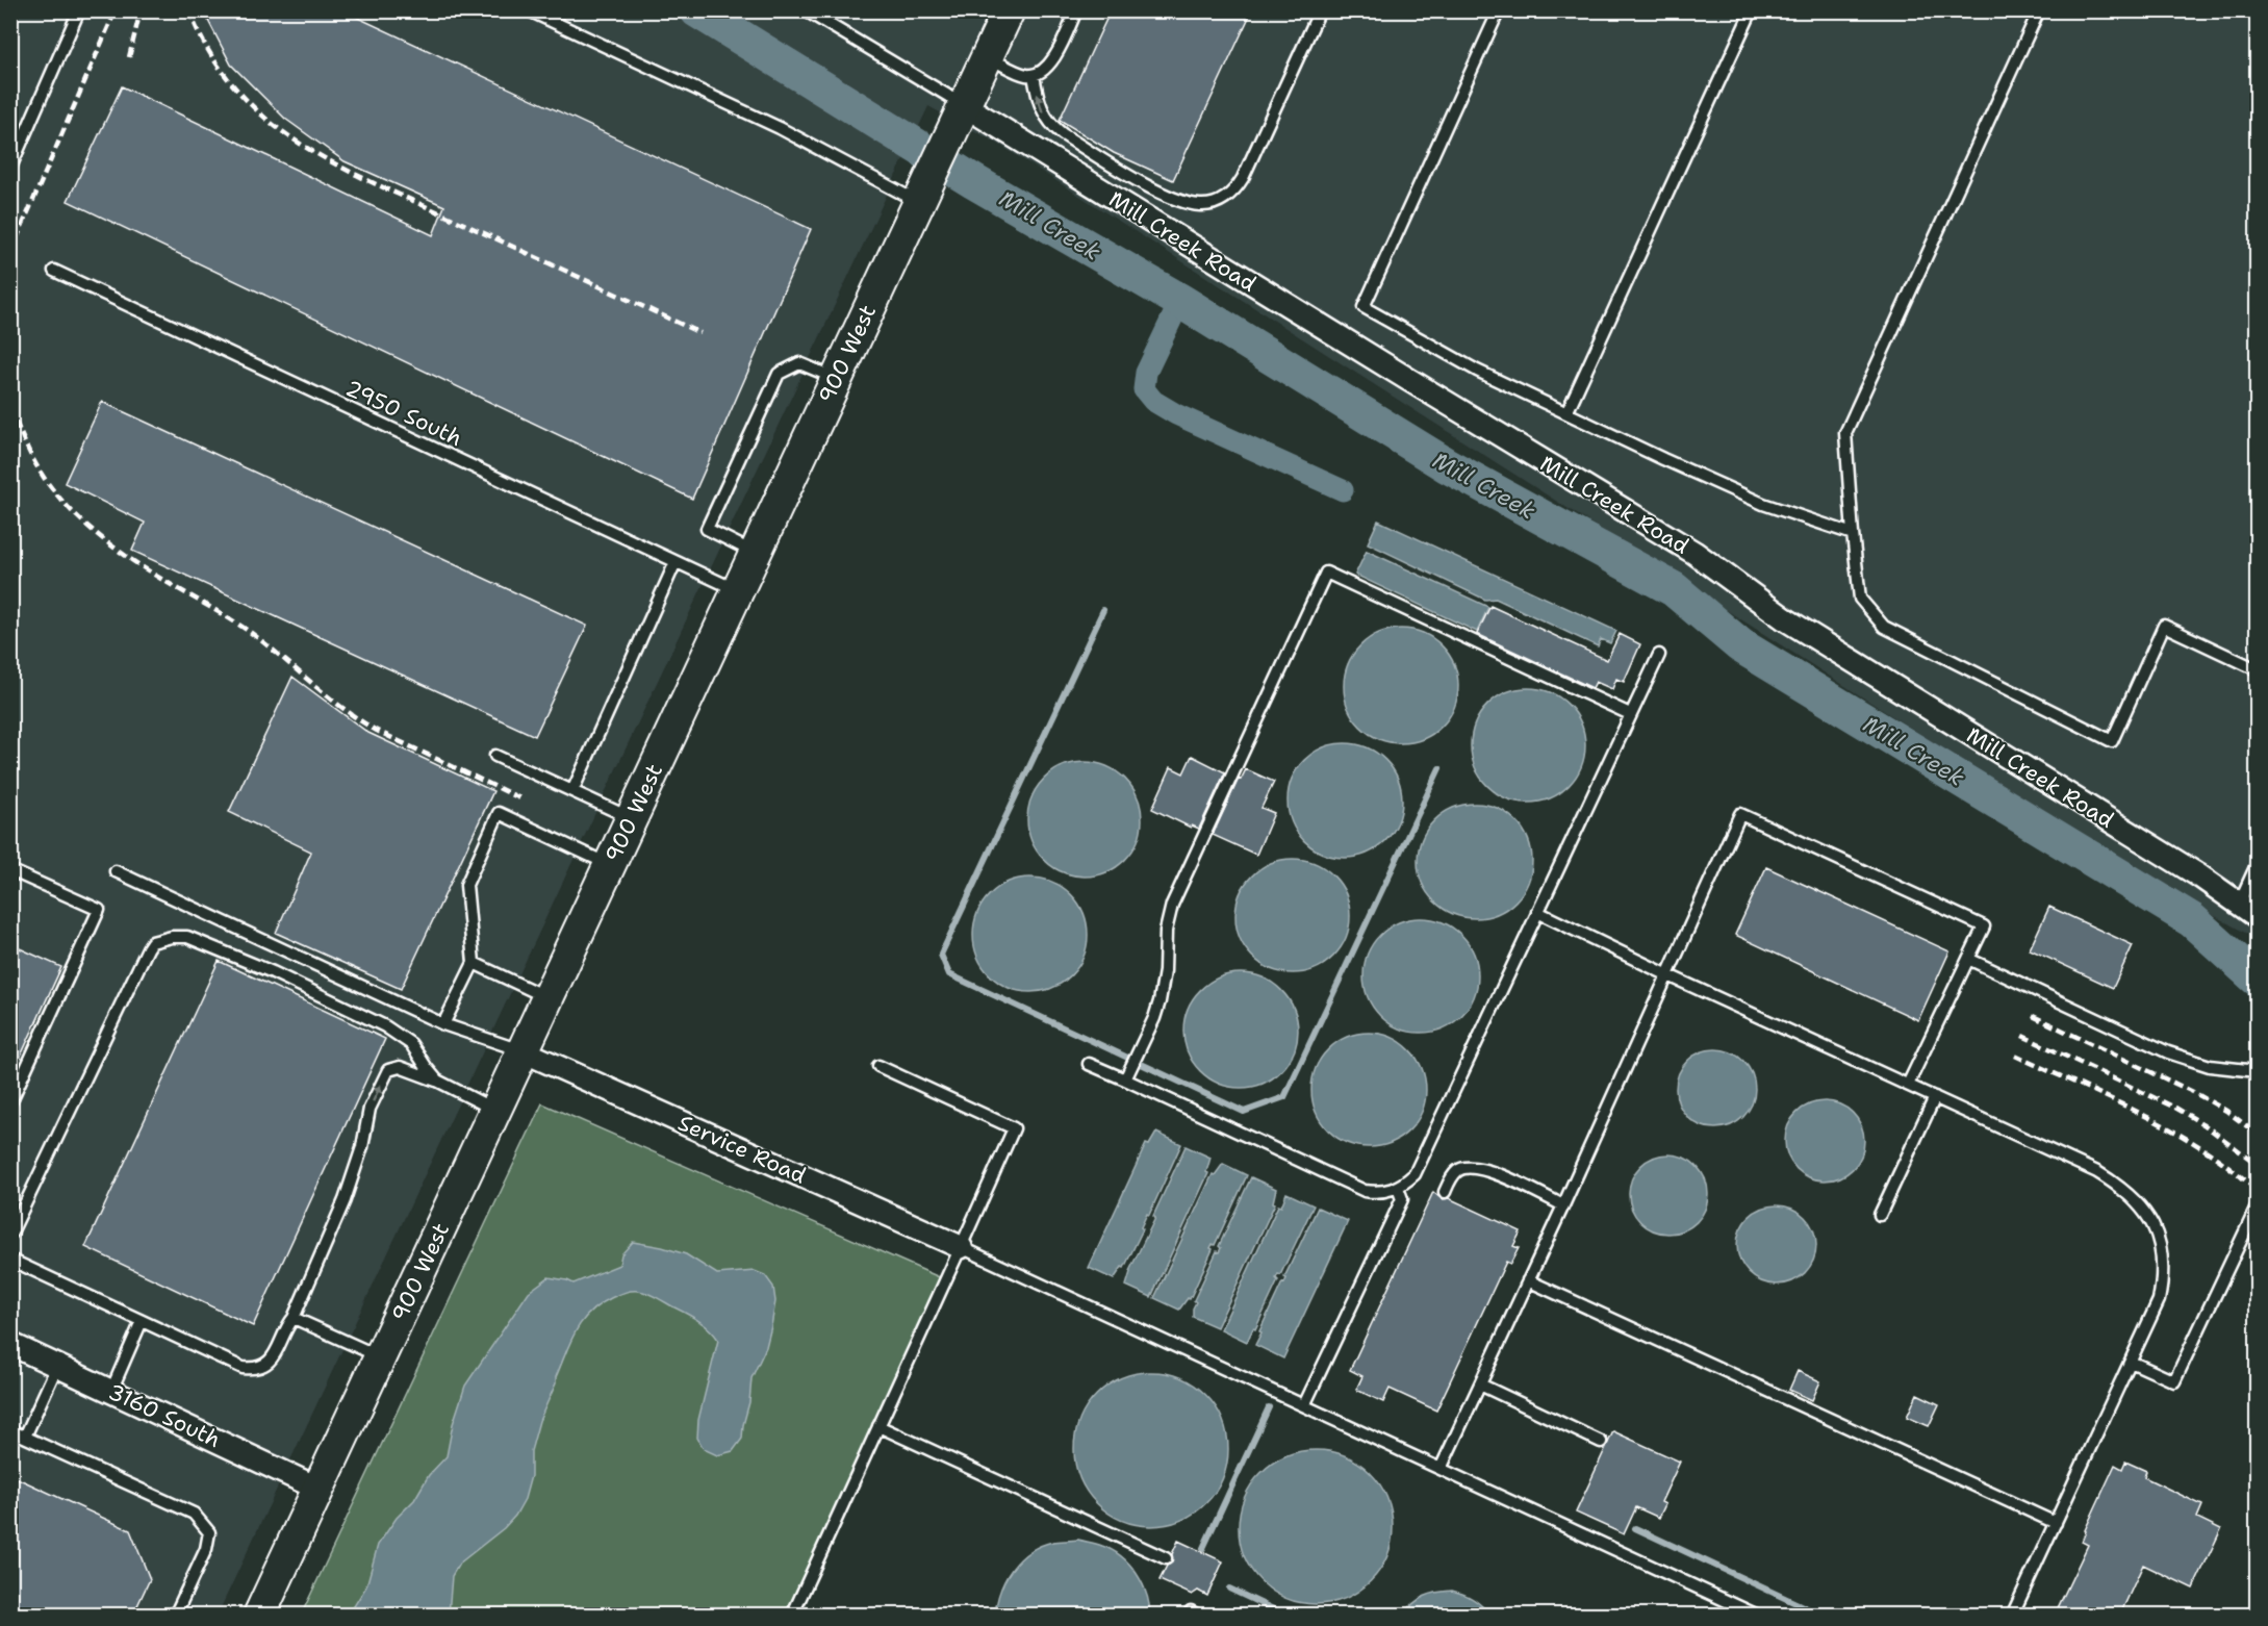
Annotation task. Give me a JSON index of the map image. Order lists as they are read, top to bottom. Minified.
{"streets":{"main road":["900 West"],"street":["Mill Creek Road","Service Road","3160 South"],"lane":["2950 South"]},"crossings":[["Mill Creek Road","900 West"],["900 West","2950 South"],["900 West","Service Road"],["900 West","3160 South"]],"water":["Mill Creek"]}
